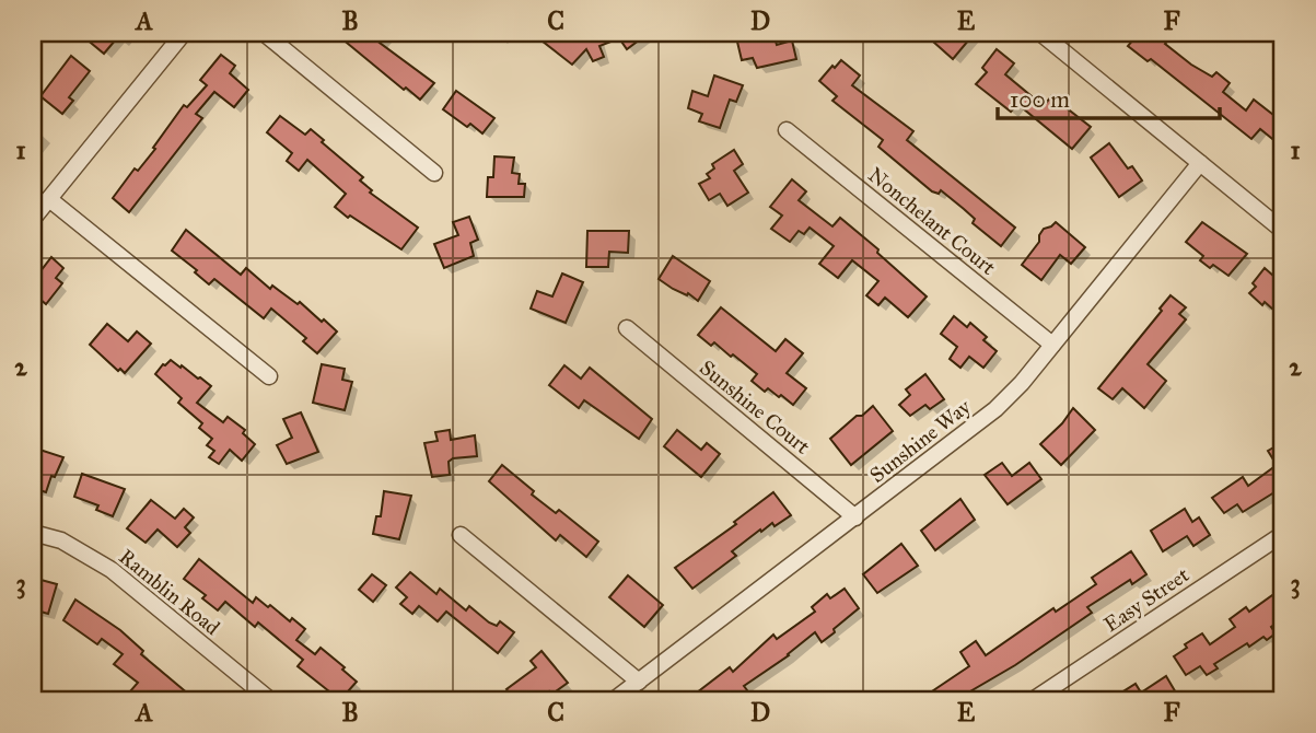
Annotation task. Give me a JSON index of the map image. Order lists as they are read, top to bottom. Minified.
{"streets":{"street":["Nonchelant Court","Sunshine Court","Sunshine Way","Ramblin Road","Easy Street"]},"crossings":[["Nonchelant Court","Sunshine Way"],["Sunshine Court","Sunshine Way"]],"scale_bar":"100 m","grid":{"columns":["A","B","C","D","E","F"],"rows":["1","2","3"]}}
